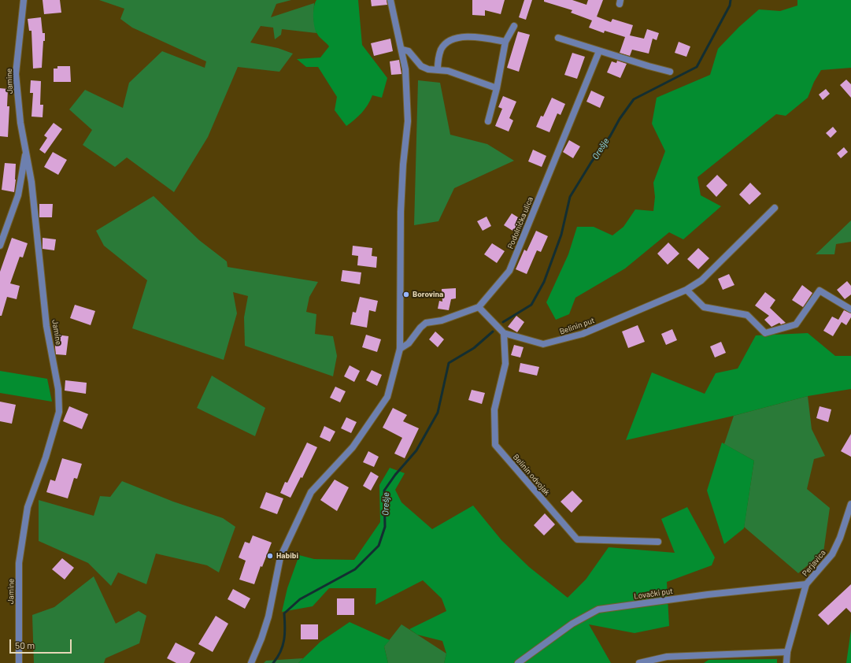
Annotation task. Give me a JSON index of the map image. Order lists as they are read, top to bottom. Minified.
{"streets":{"street":["Jamine","Podolnička ulica","Belinin put","Belinin odvojak","Perjavica","Lovački put"]},"crossings":[["Belinin put","Belinin odvojak"],["Perjavica","Lovački put"]],"water":["Orešje"],"places":["Borovina","Habibi"],"scale_bar":"50 m"}
